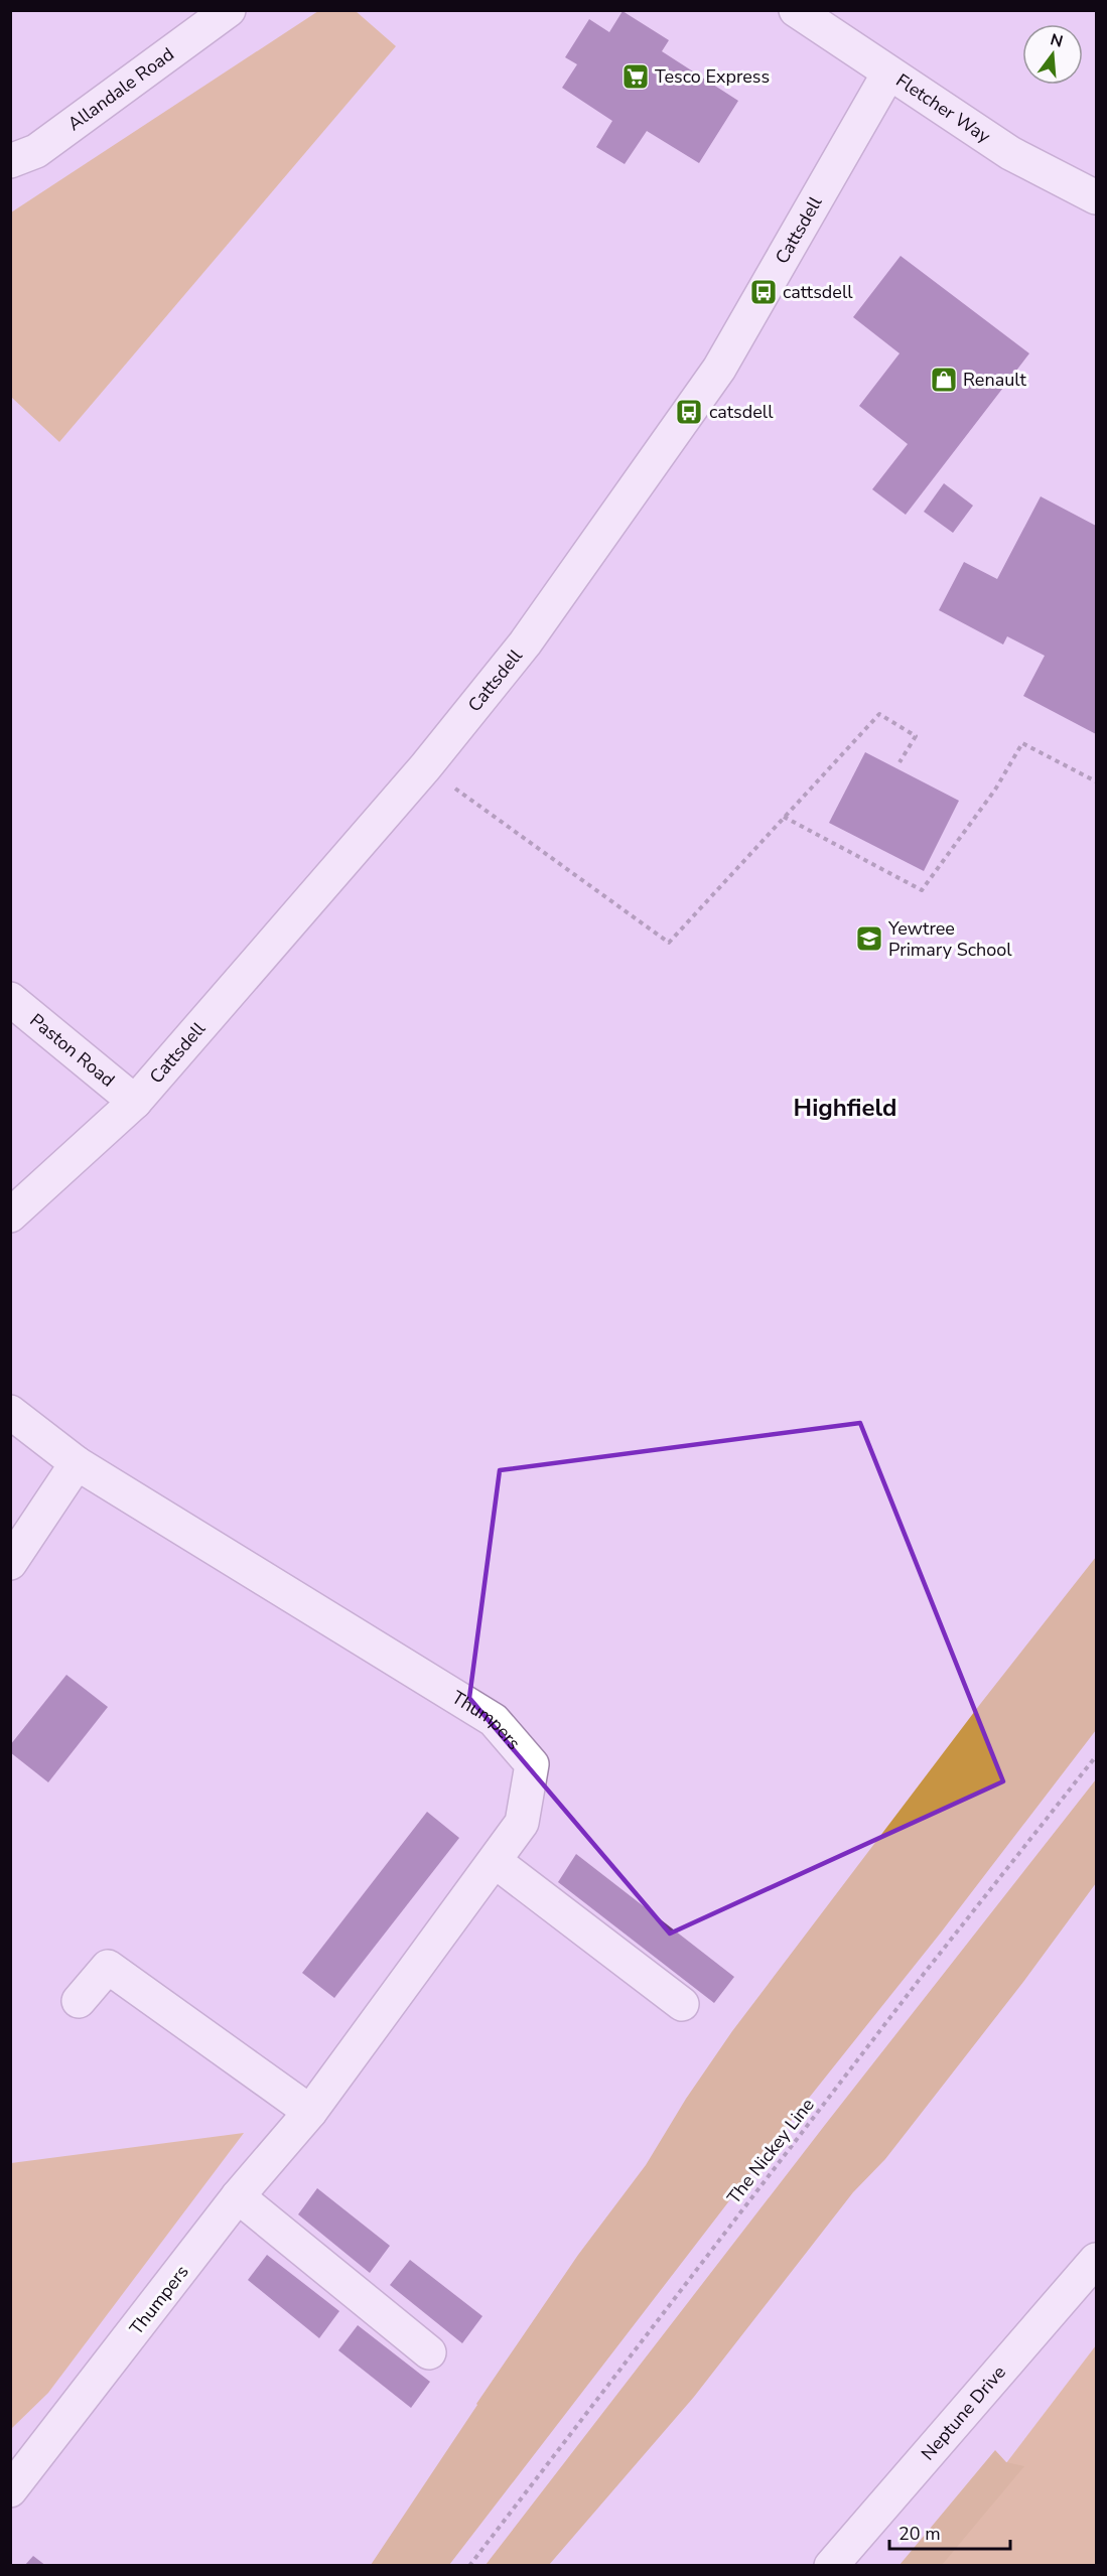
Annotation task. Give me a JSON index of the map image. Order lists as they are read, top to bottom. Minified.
{"streets":{"street":["Allandale Road","Fletcher Way","Cattsdell","Paston Road","Thumpers","Neptune Drive"],"path":["The Nickey Line"]},"crossings":[["Fletcher Way","Cattsdell"],["Cattsdell","Paston Road"]],"districts":["Highfield"],"places":{"supermarket":["Tesco Express"],"bus stop":["cattsdell","catsdell"],"shop":["Renault"],"school or university":["Yewtree Primary School"]},"scale_bar":"20 m","north":"top"}
